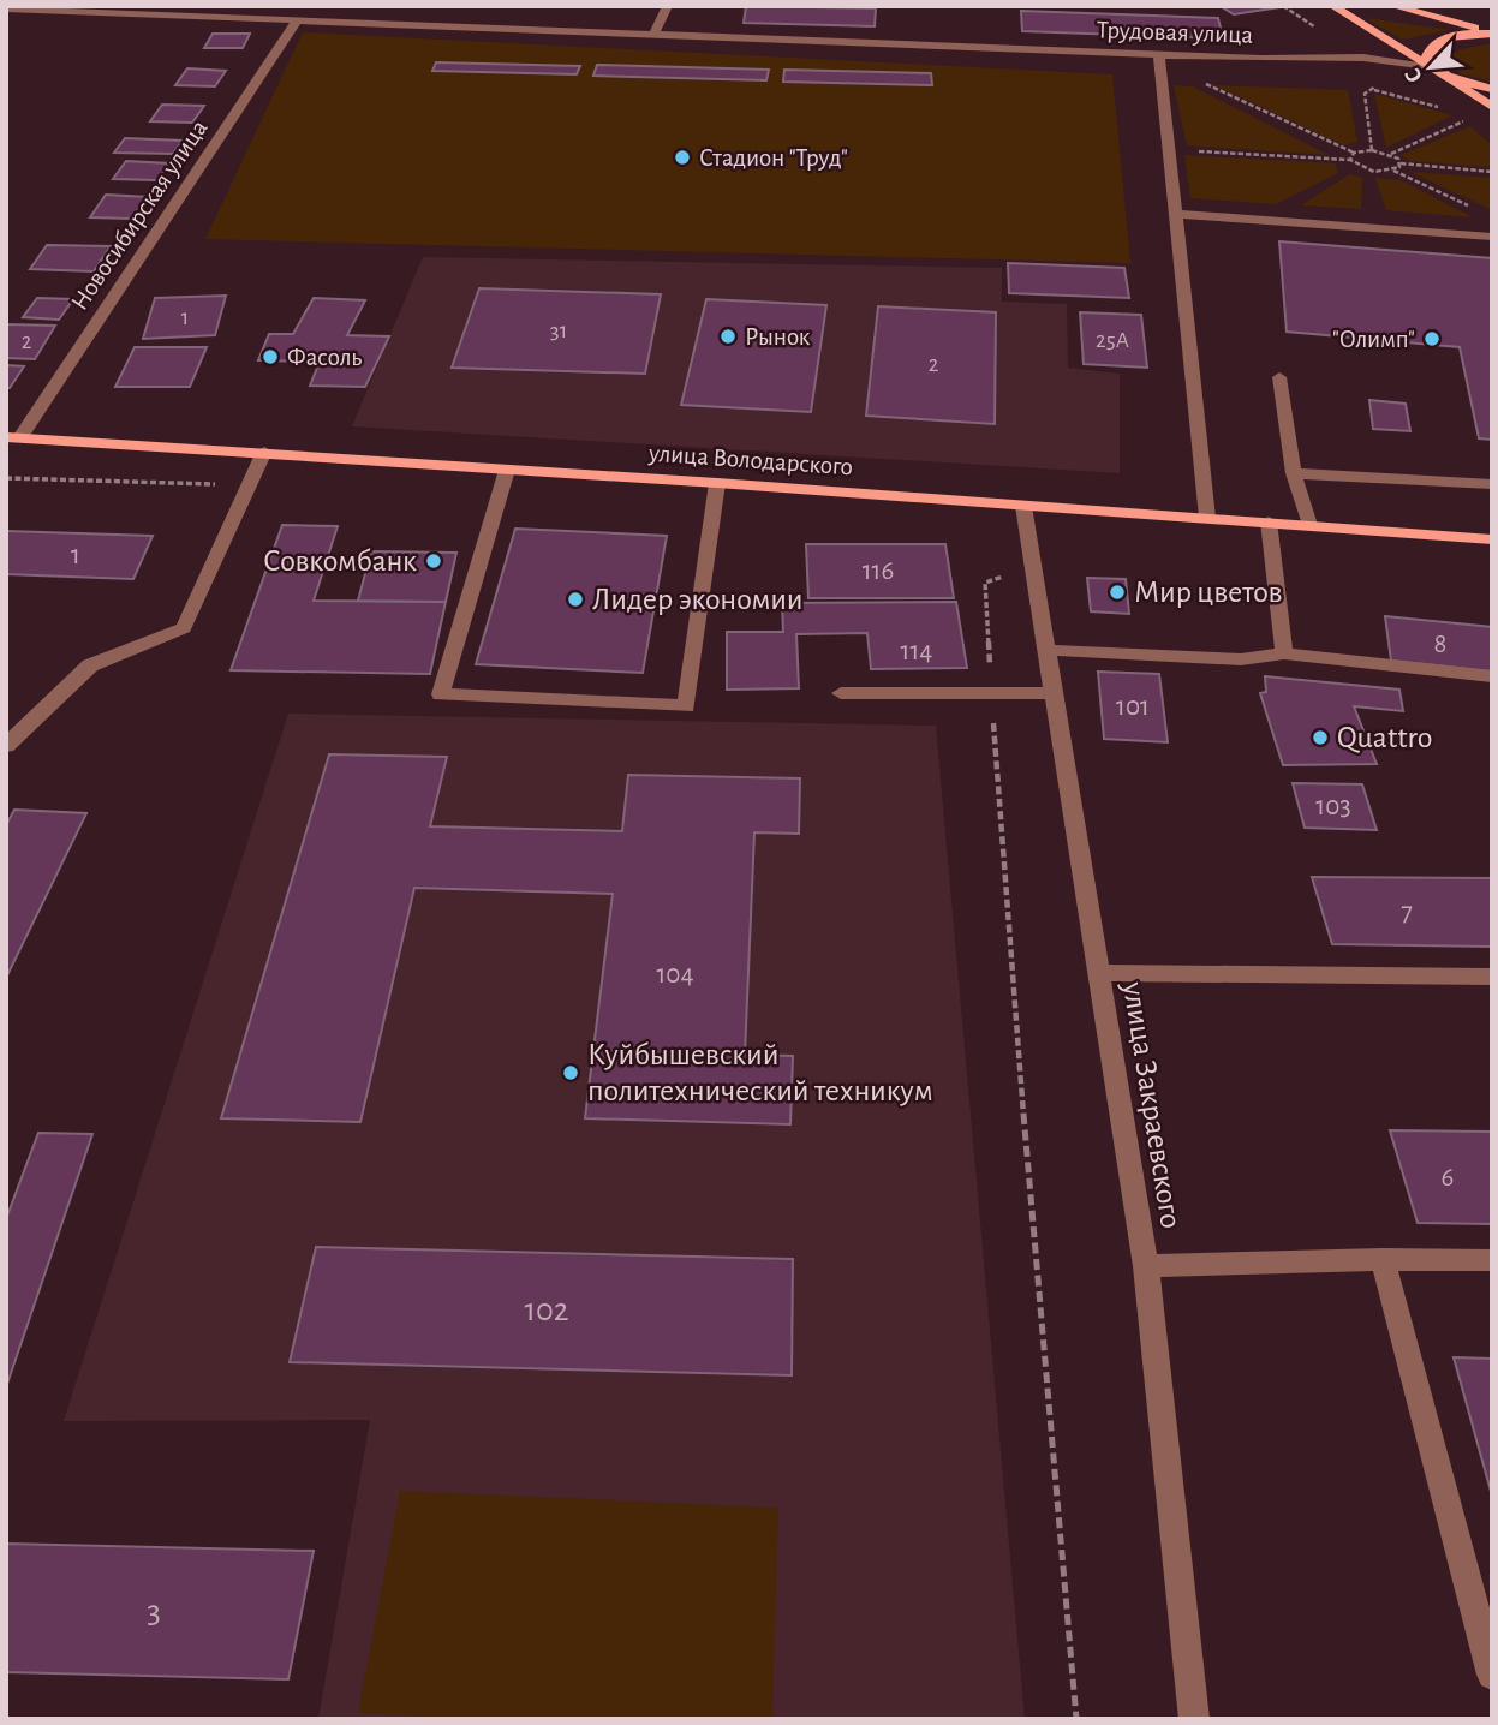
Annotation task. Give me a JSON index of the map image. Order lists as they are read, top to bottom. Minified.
{"streets":{"main road":["улица Володарского"],"street":["Трудовая улица","Новосибирская улица","улица Закраевского"]},"crossings":[["Трудовая улица","Новосибирская улица"],["Новосибирская улица","улица Володарского"],["улица Володарского","улица Закраевского"]],"places":["Стадион \"Труд\"","Рынок","\"Олимп\"","Фасоль","Совкомбанк","Мир цветов","Лидер экономии","Quattro","Куйбышевский политехнический техникум"],"house_numbers":["1","31","25А","2","2","1","116","8","114","101","103","7","104","6","102","3"],"north":"bottom left"}
